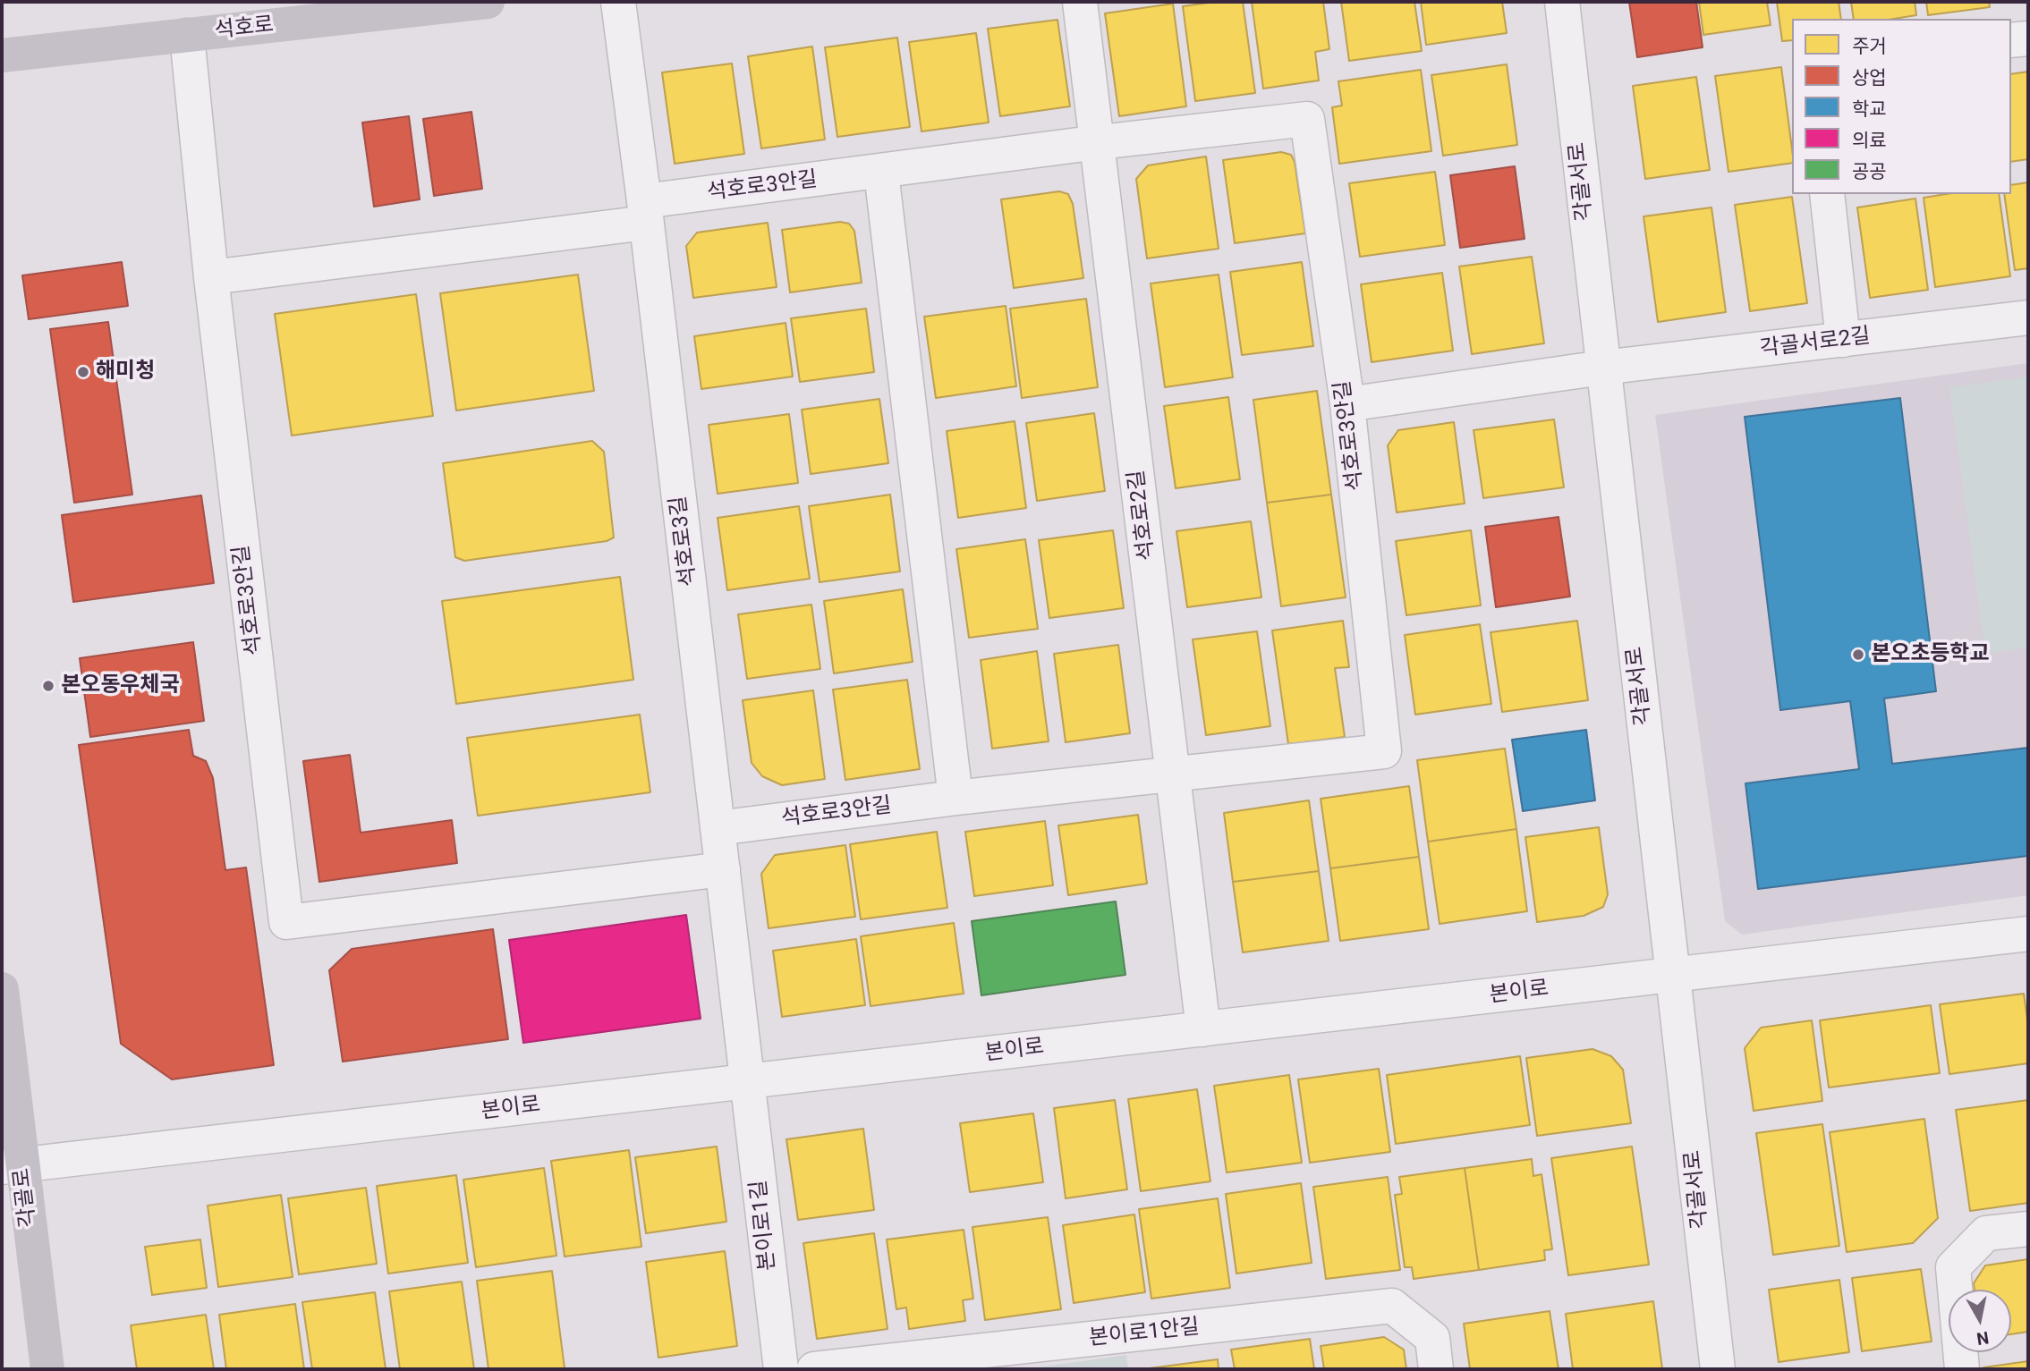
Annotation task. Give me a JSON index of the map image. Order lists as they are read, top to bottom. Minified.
{"streets":{"main road":["석호로","각골로"],"street":["각골서로","석호로3안길","각골서로2길","석호로2길","석호로3길","본이로","본이로1길","본이로1안길"]},"crossings":[["각골서로","각골서로2길"],["각골서로","본이로"],["석호로3안길","각골서로2길"],["석호로3안길","석호로2길"],["석호로3안길","석호로3길"],["석호로2길","본이로"],["석호로3길","본이로"],["석호로3길","본이로1길"],["본이로","각골로"],["본이로","본이로1길"]],"places":["해미청","본오초등학교","본오동우체국"],"legend":["주거","상업","학교","의료","공공"],"north":"bottom"}
